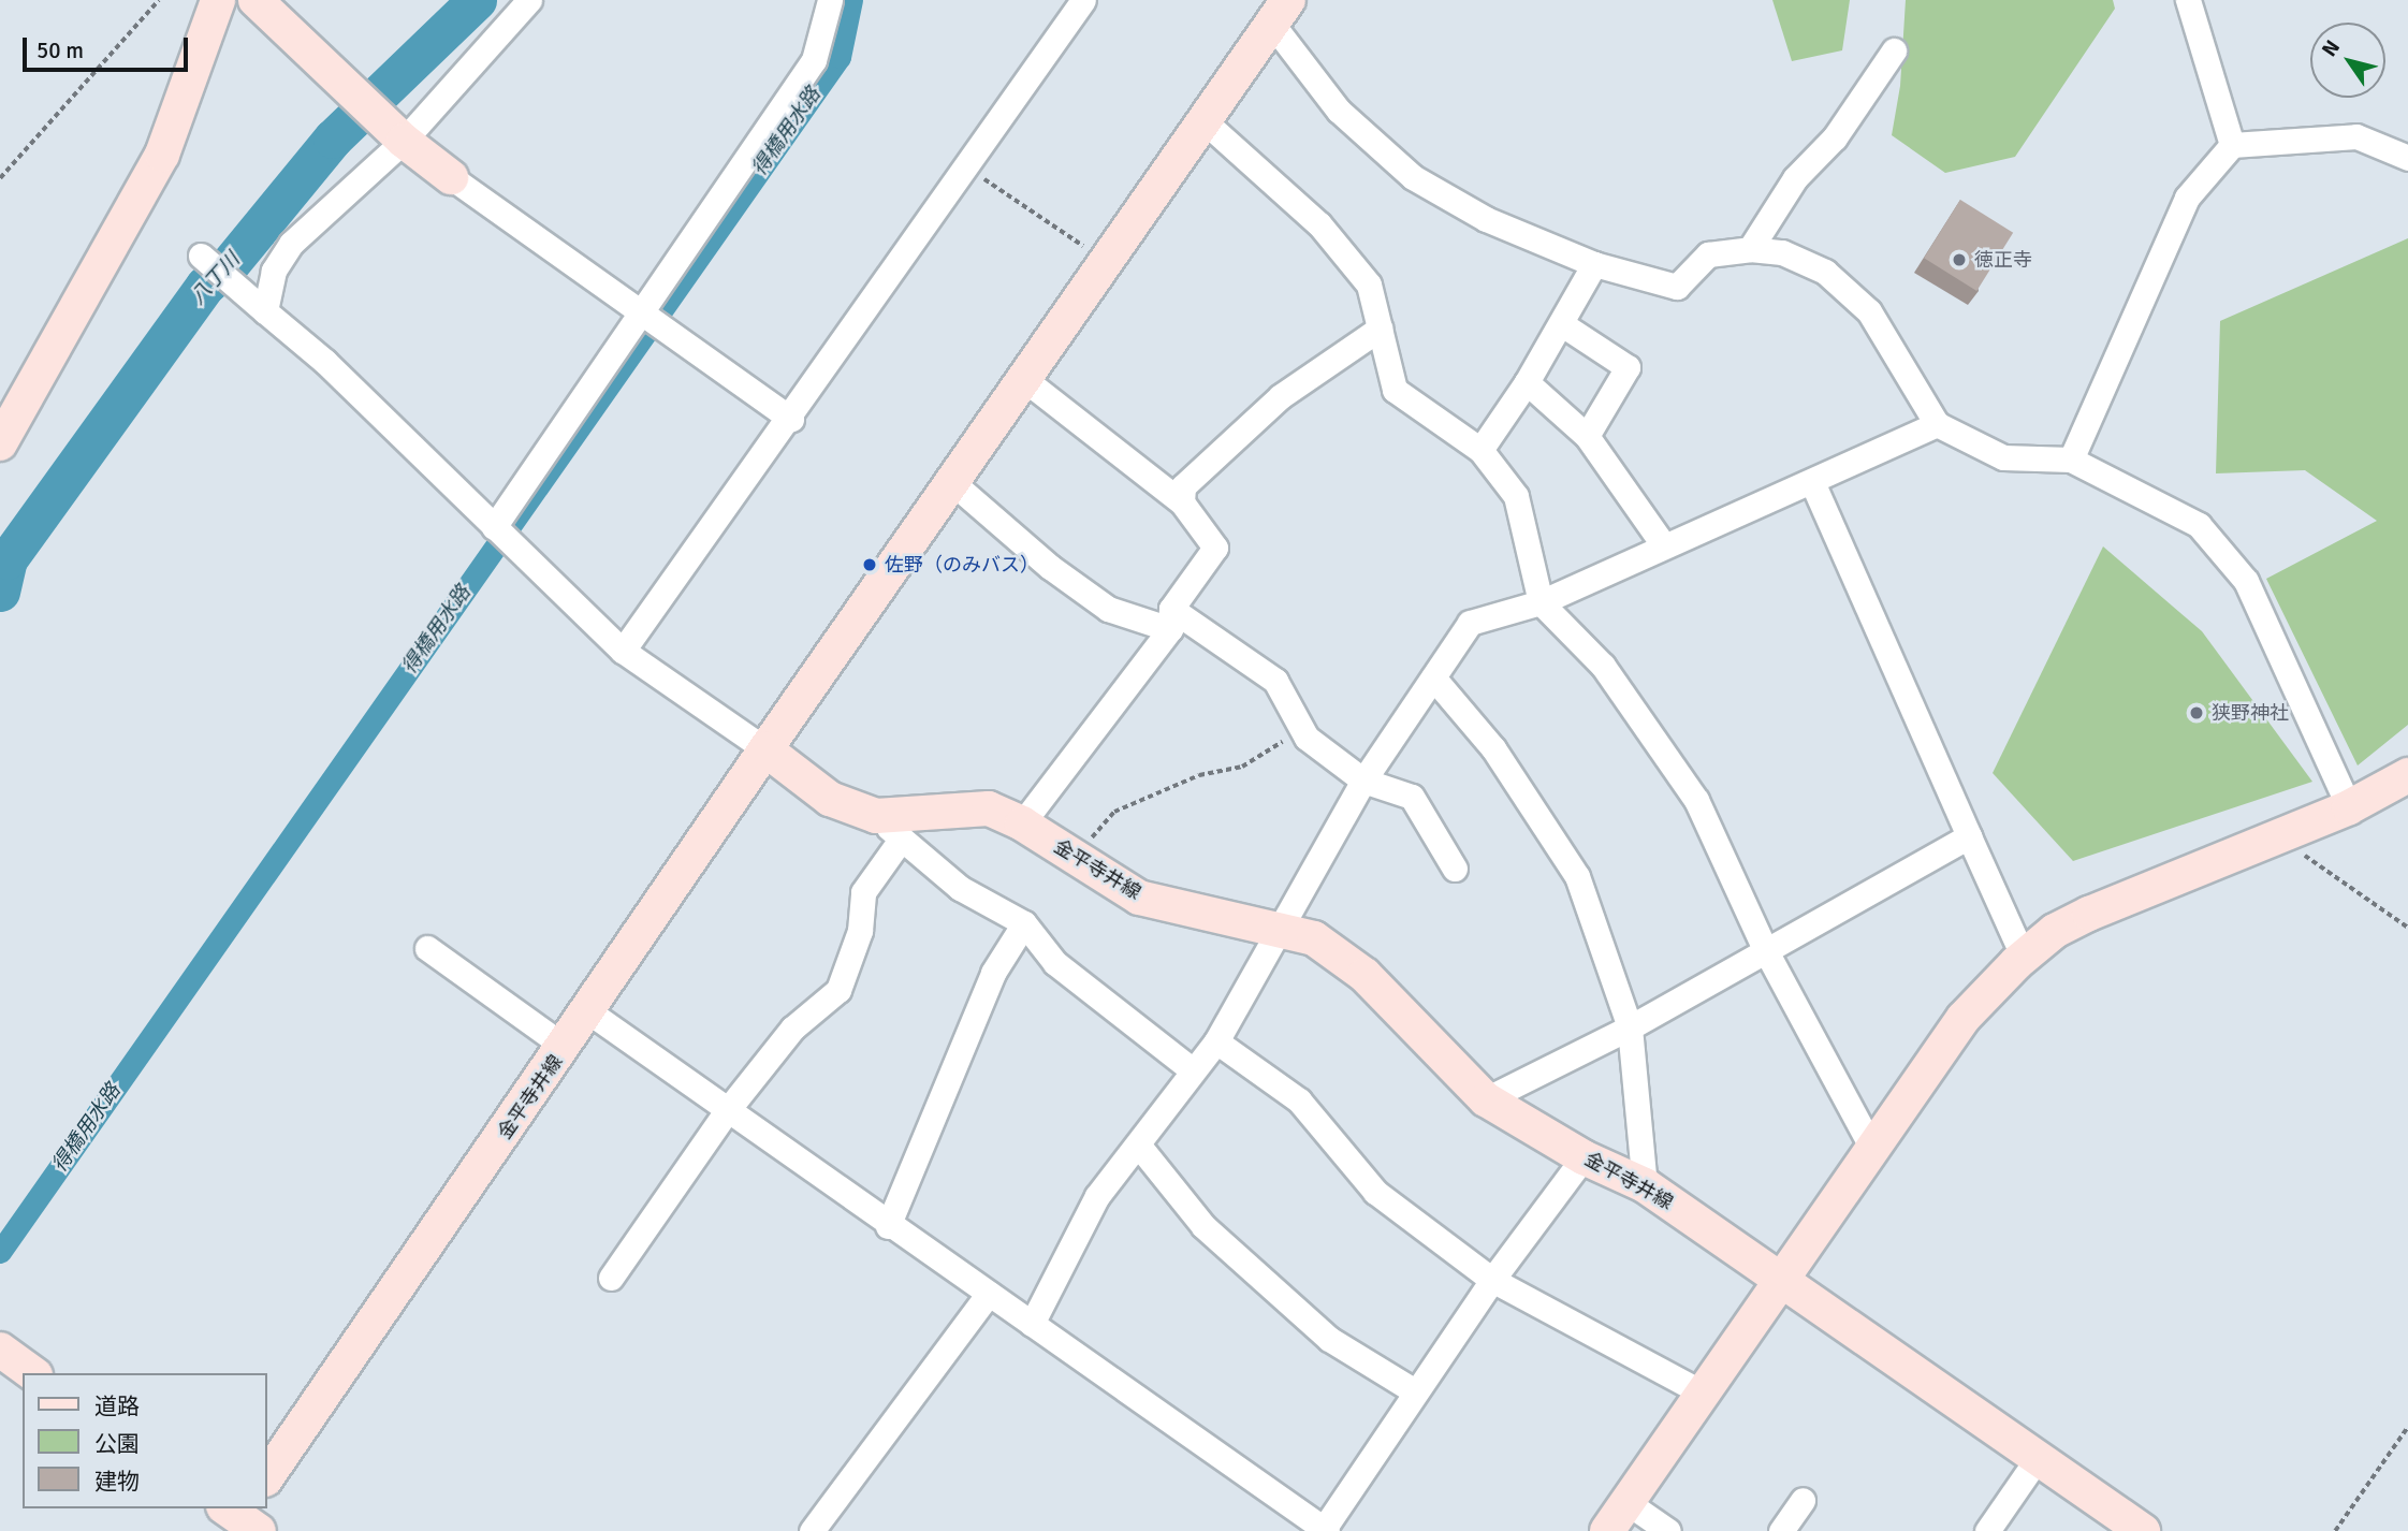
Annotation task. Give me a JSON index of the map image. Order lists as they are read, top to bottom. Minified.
{"streets":{"street":["金平寺井線"]},"water":["得橋用水路","八丁川"],"places":["徳正寺","佐野（のみバス）","狭野神社"],"legend":["道路","公園","建物"],"scale_bar":"50 m","north":"top left"}
